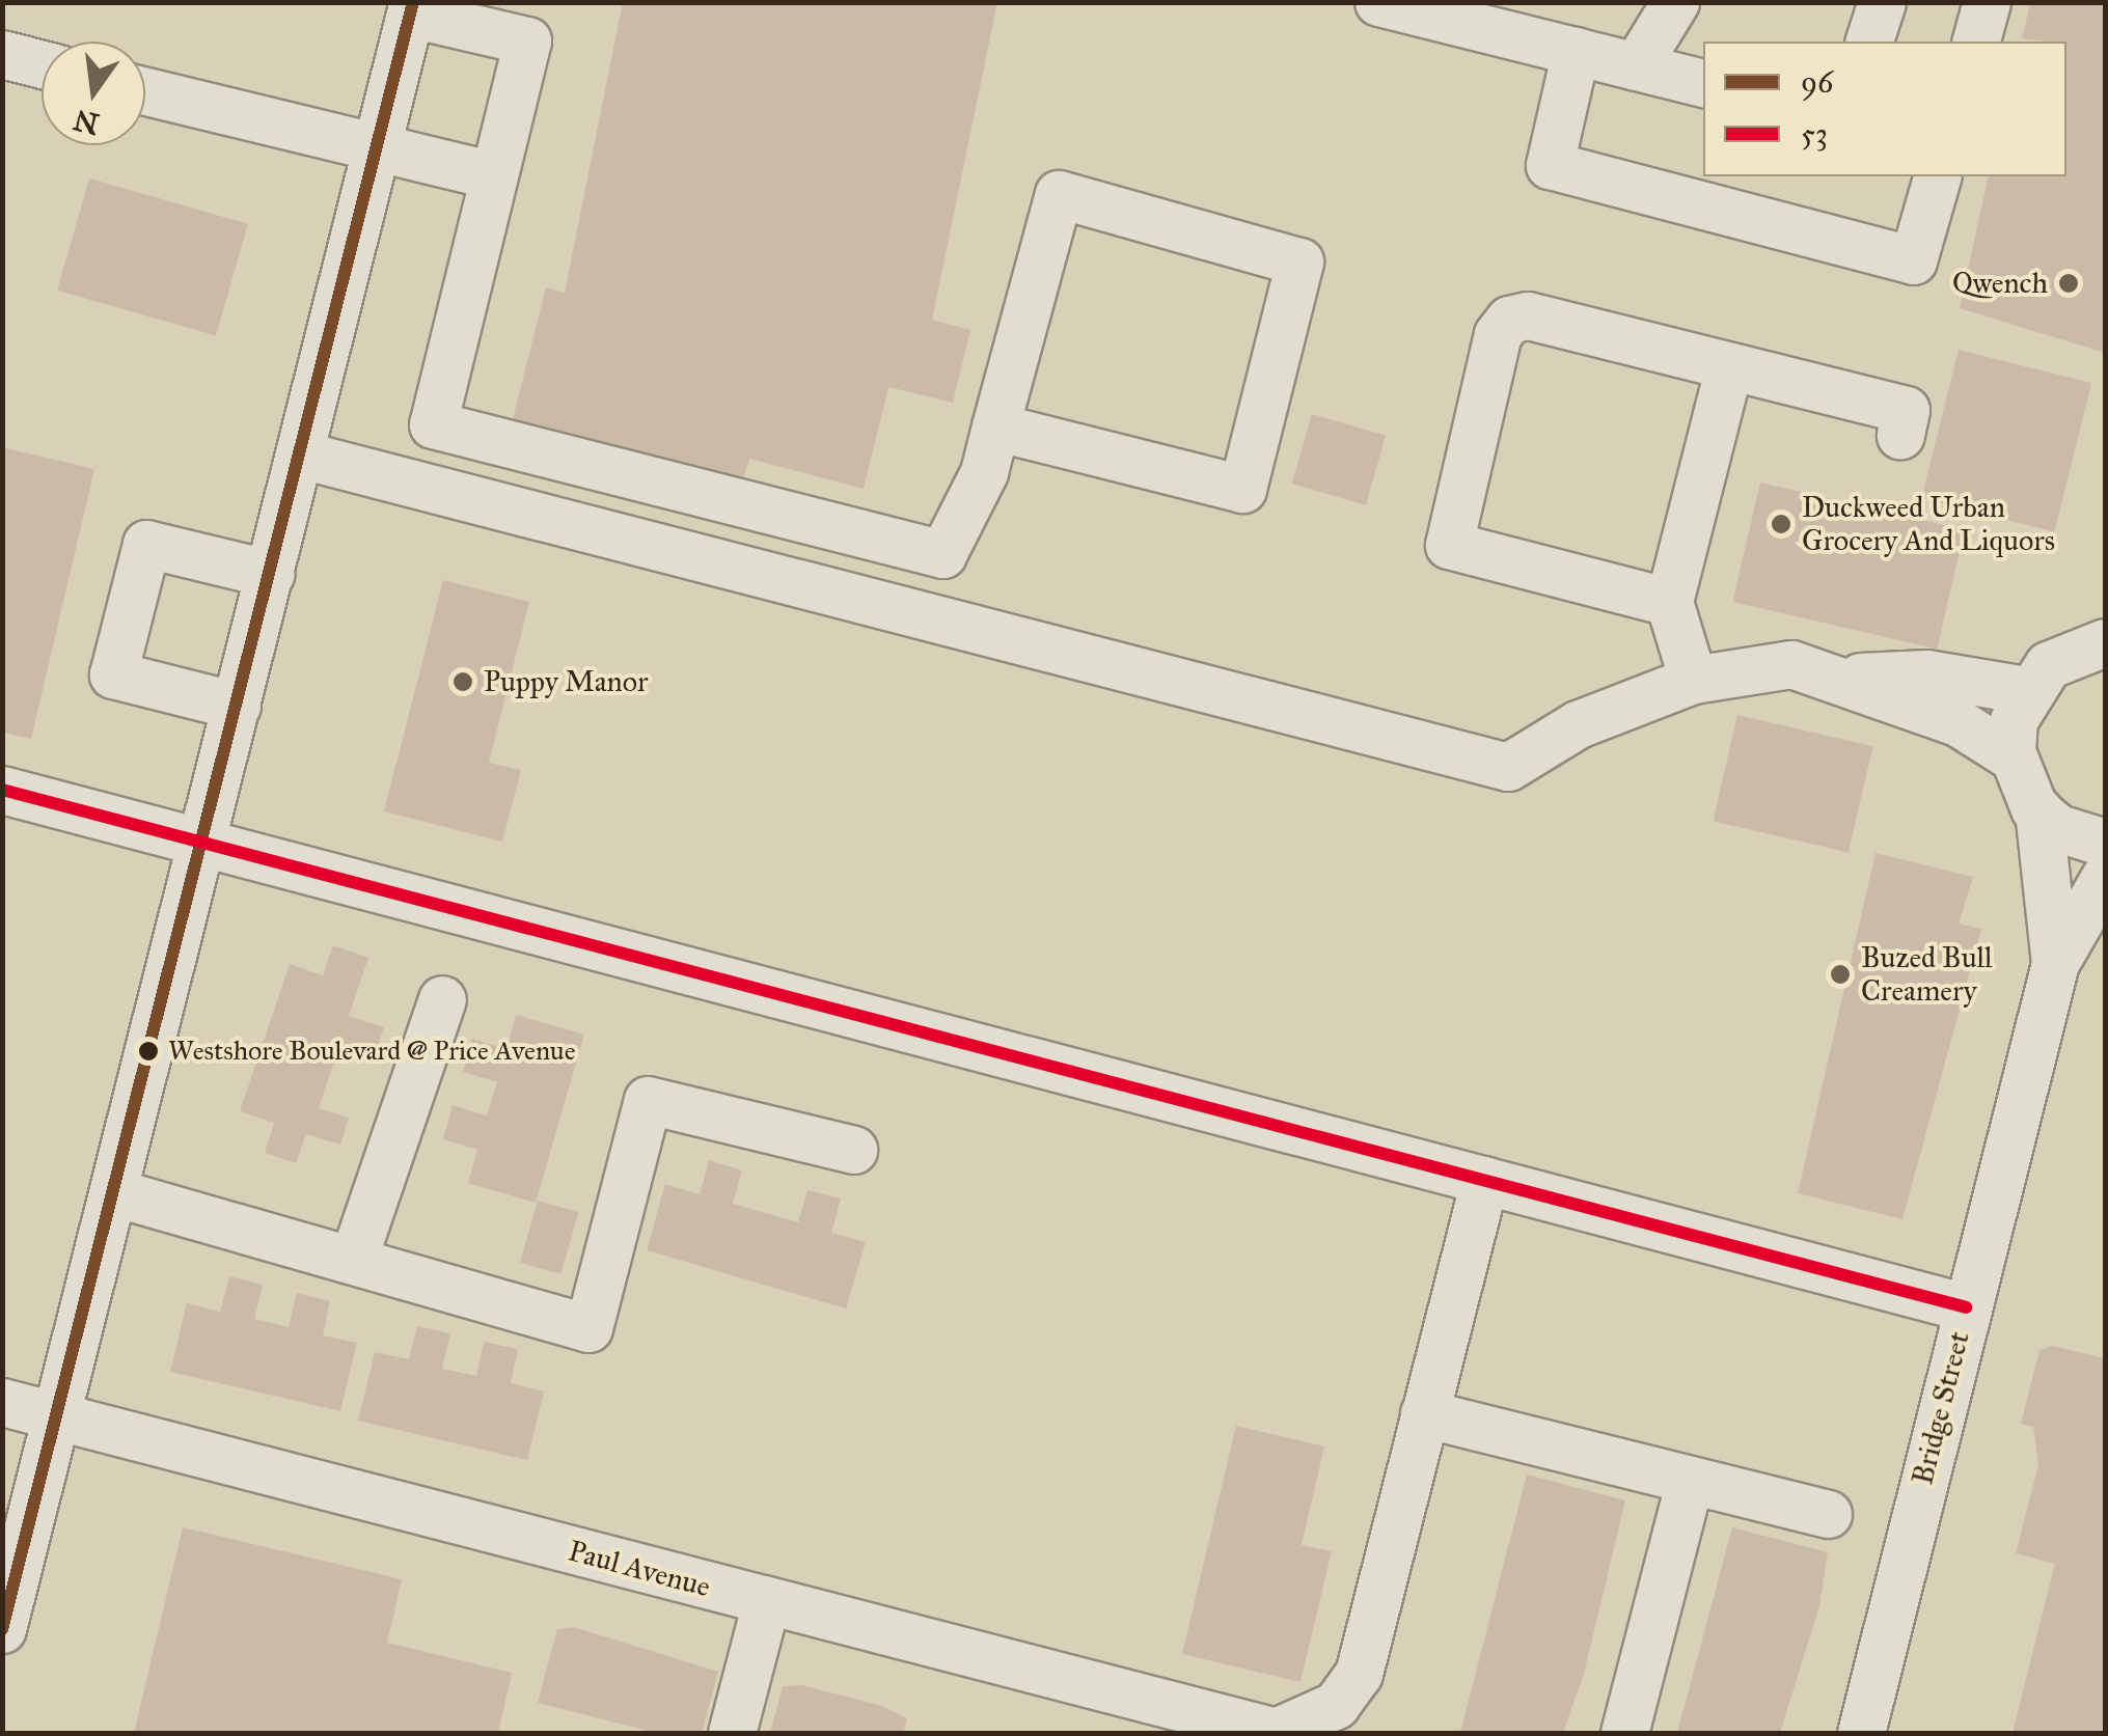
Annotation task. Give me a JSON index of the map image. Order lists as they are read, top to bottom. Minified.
{"streets":{"street":["Bridge Street","Paul Avenue"]},"places":["Qwench","Duckweed Urban Grocery And Liquors","Puppy Manor","Buzed Bull Creamery","Westshore Boulevard @ Price Avenue"],"lines":["transit line 96","transit line 53"],"legend":["96","53"],"north":"bottom"}
